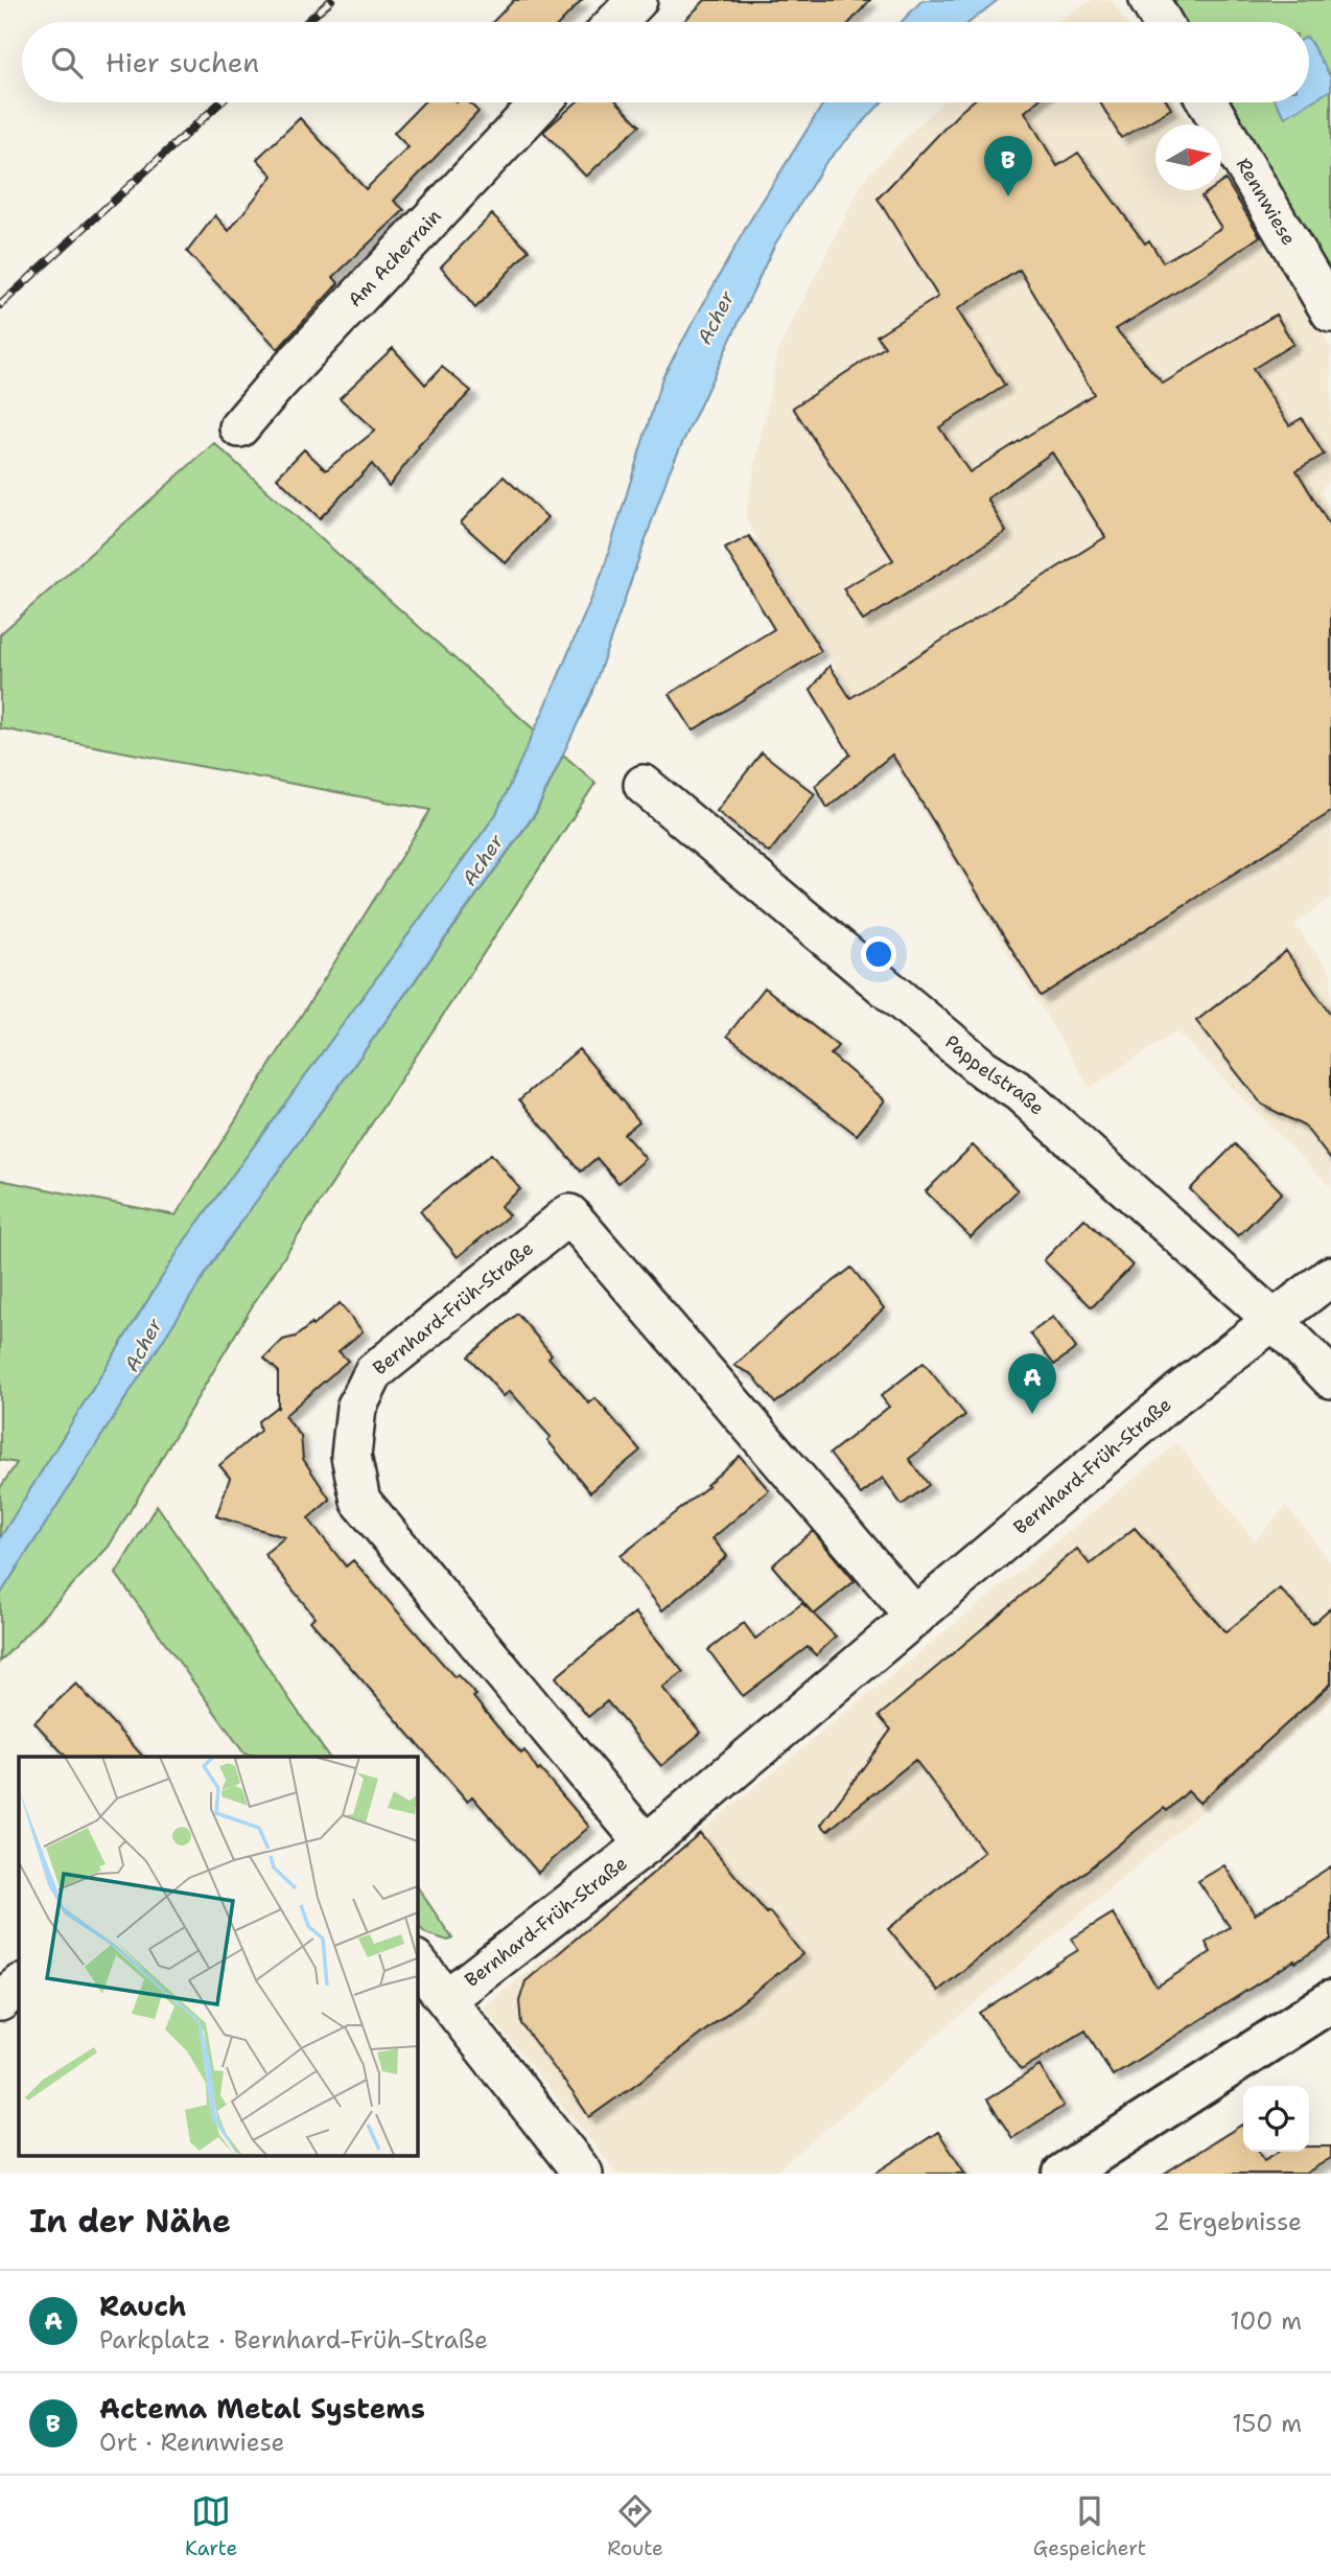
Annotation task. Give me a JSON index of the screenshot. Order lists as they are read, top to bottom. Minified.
{"streets":{"street":["Rennwiese","Am Acherrain","Pappelstraße","Bernhard-Früh-Straße"]},"crossings":[["Pappelstraße","Bernhard-Früh-Straße"]],"water":["Acher"],"north":"right","page":{"search":"Hier suchen","pins":["B","A"],"heading":["In der Nähe","2 Ergebnisse"],"list":[{"mark":"A","name":"Rauch","note":"Parkplatz · Bernhard-Früh-Straße","value":"100 m"},{"mark":"B","name":"Actema Metal Systems","note":"Ort · Rennwiese","value":"150 m"}],"nav":["Karte","Route","Gespeichert"]}}
